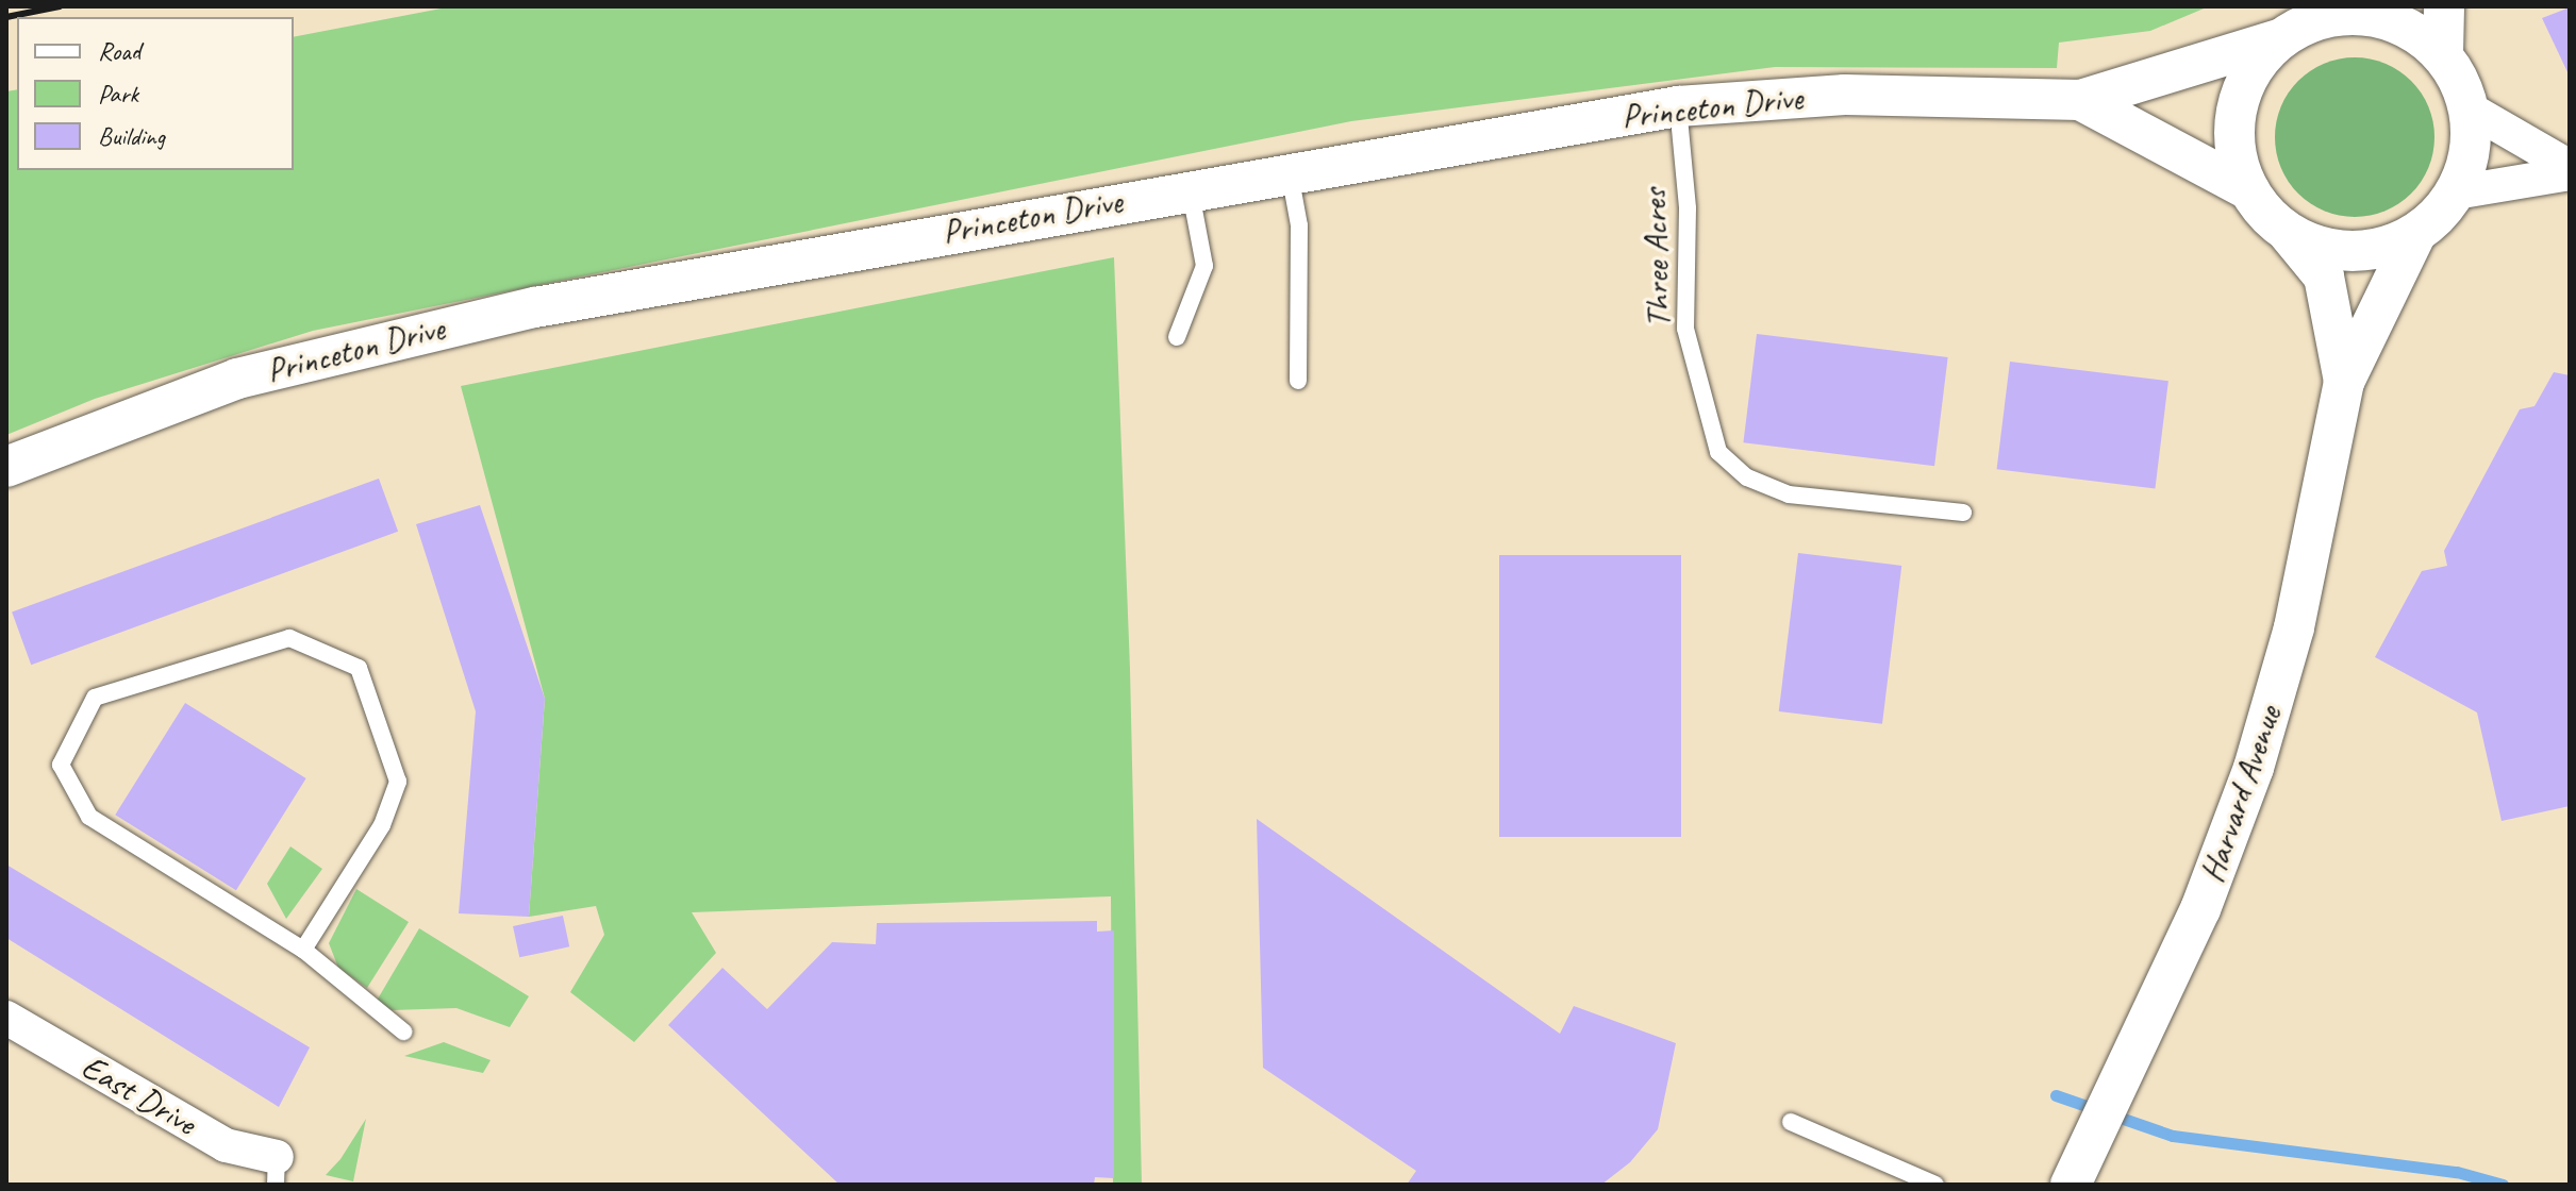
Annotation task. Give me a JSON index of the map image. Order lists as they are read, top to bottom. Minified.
{"streets":{"street":["Princeton Drive","Harvard Avenue","East Drive"],"lane":["Three Acres"]},"crossings":[["Princeton Drive","Three Acres"],["Princeton Drive","Harvard Avenue"]],"legend":["Road","Park","Building"]}
